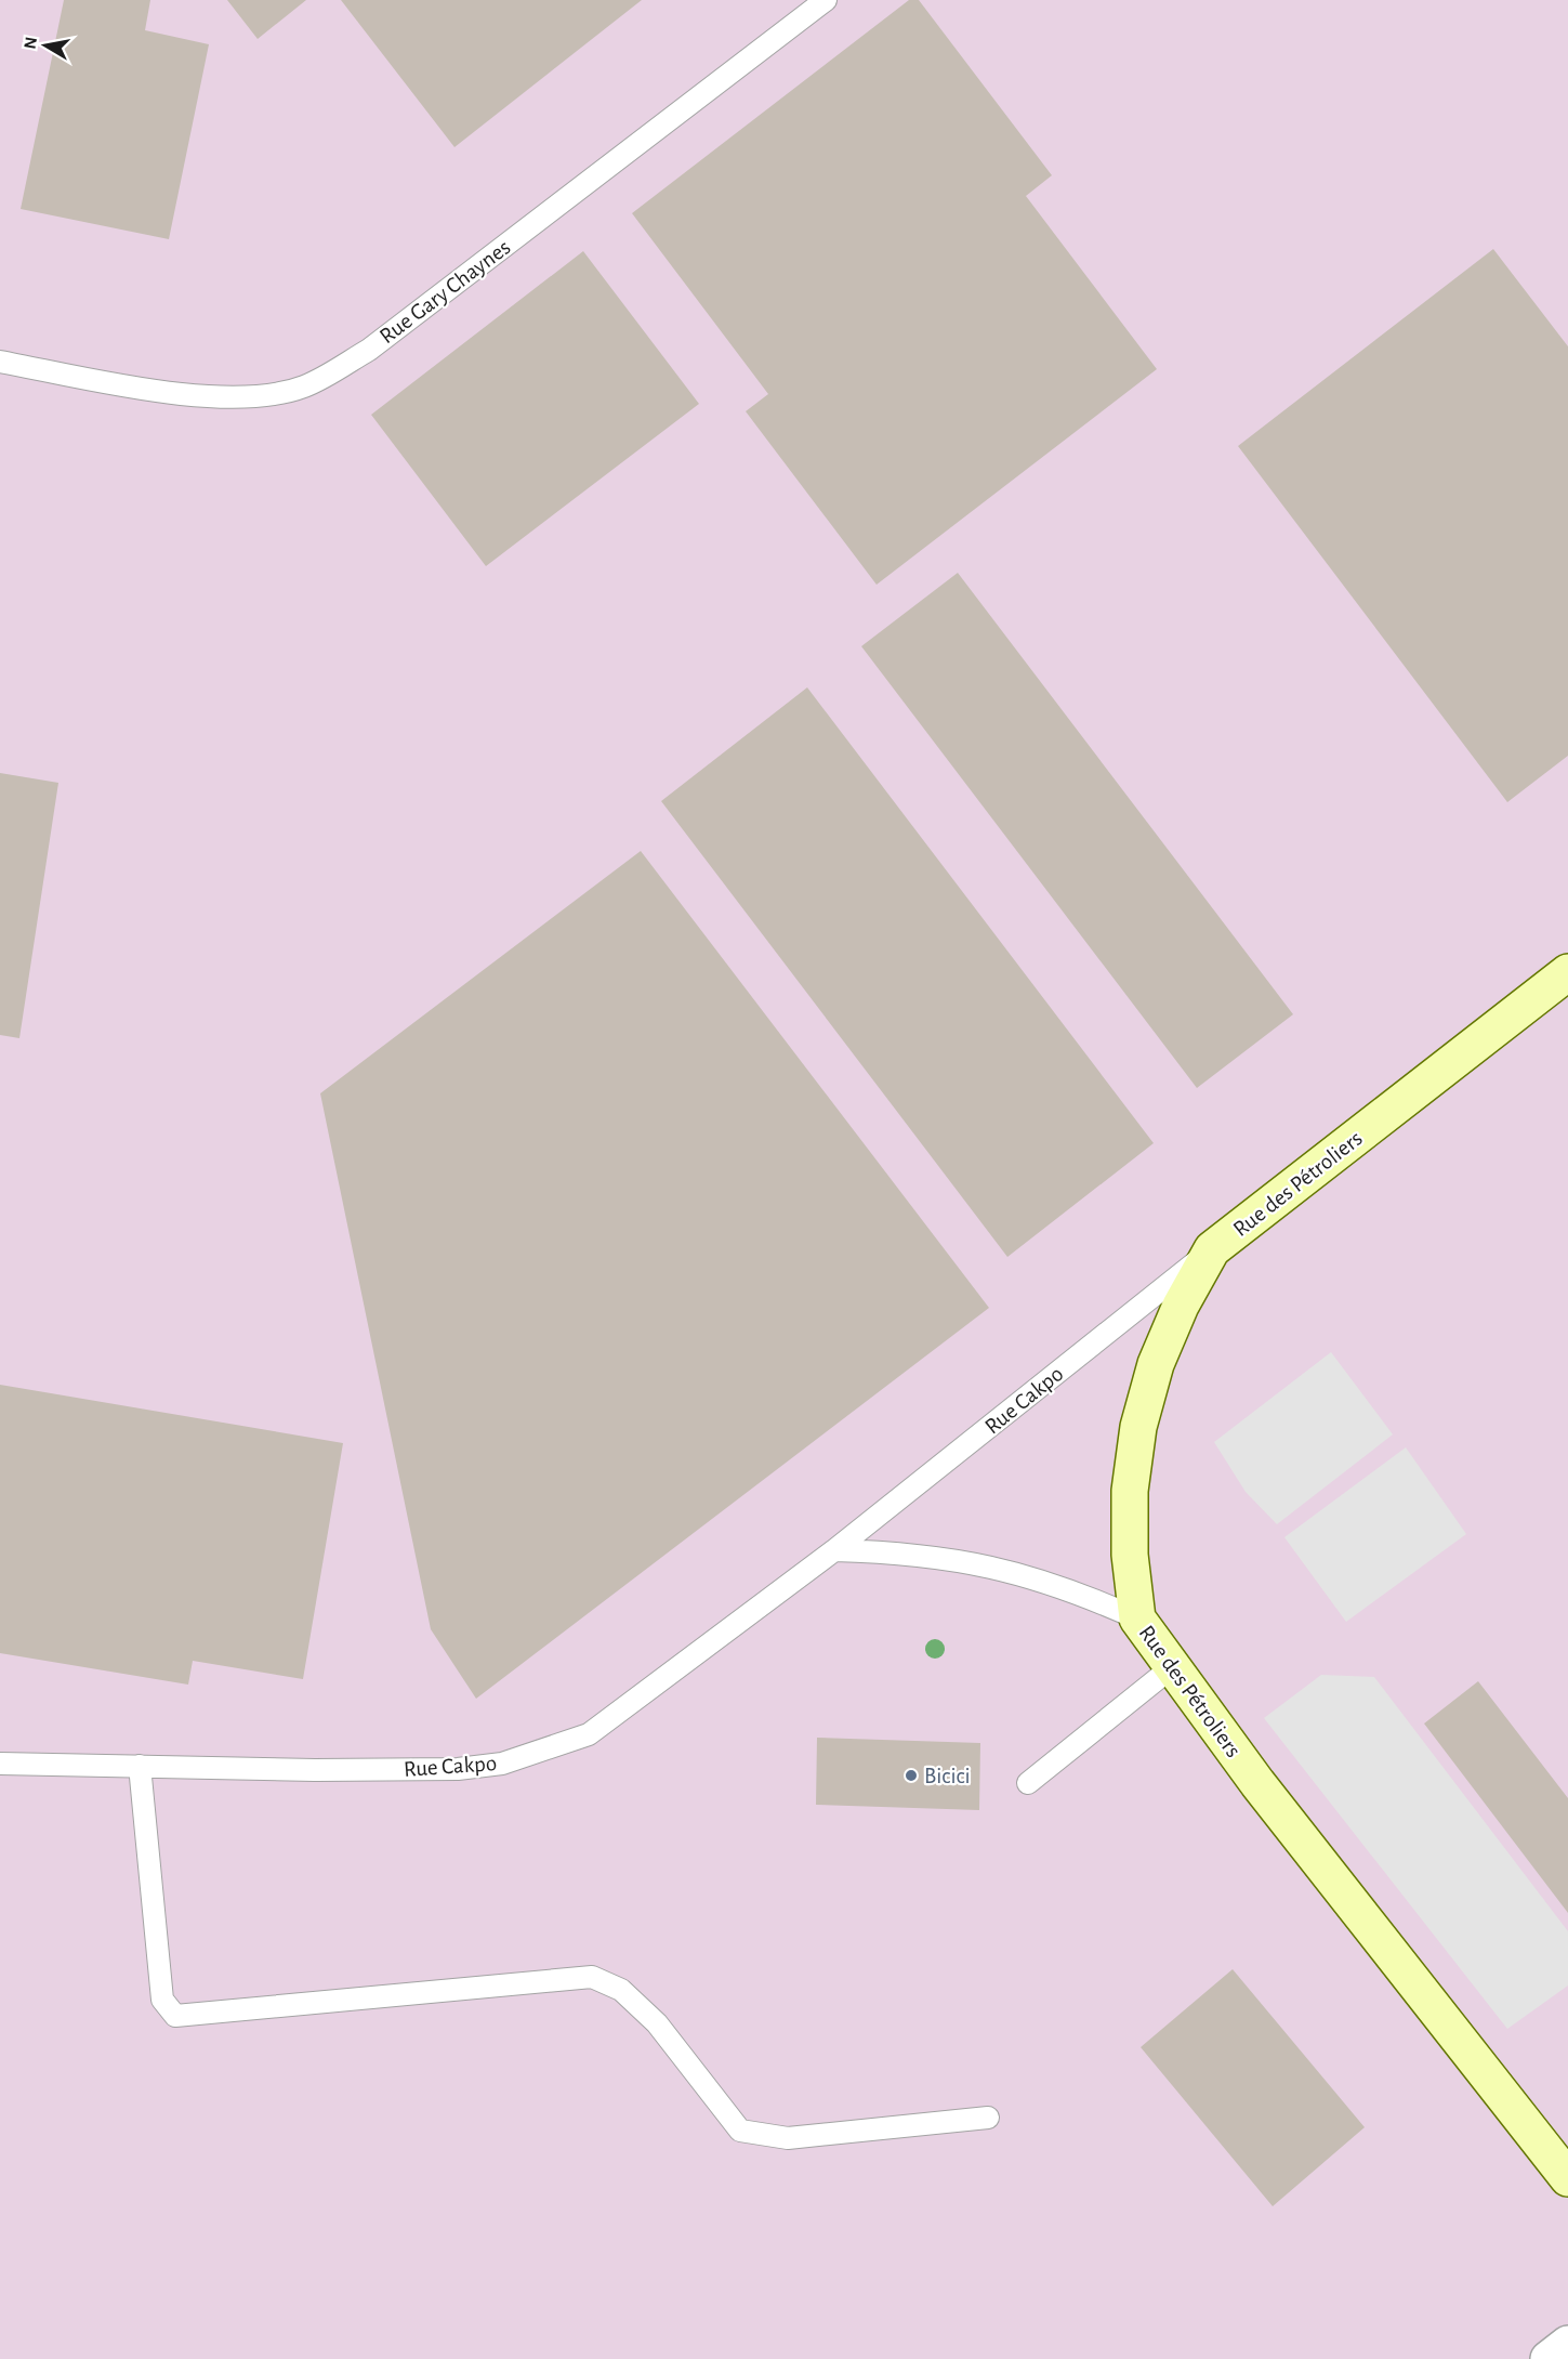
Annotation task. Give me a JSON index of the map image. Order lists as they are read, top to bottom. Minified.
{"streets":{"street":["Rue des Pétroliers"],"lane":["Rue Gary Chaynes","Rue Cakpo"]},"crossings":[["Rue des Pétroliers","Rue Cakpo"]],"places":["Bicici"],"north":"left"}
